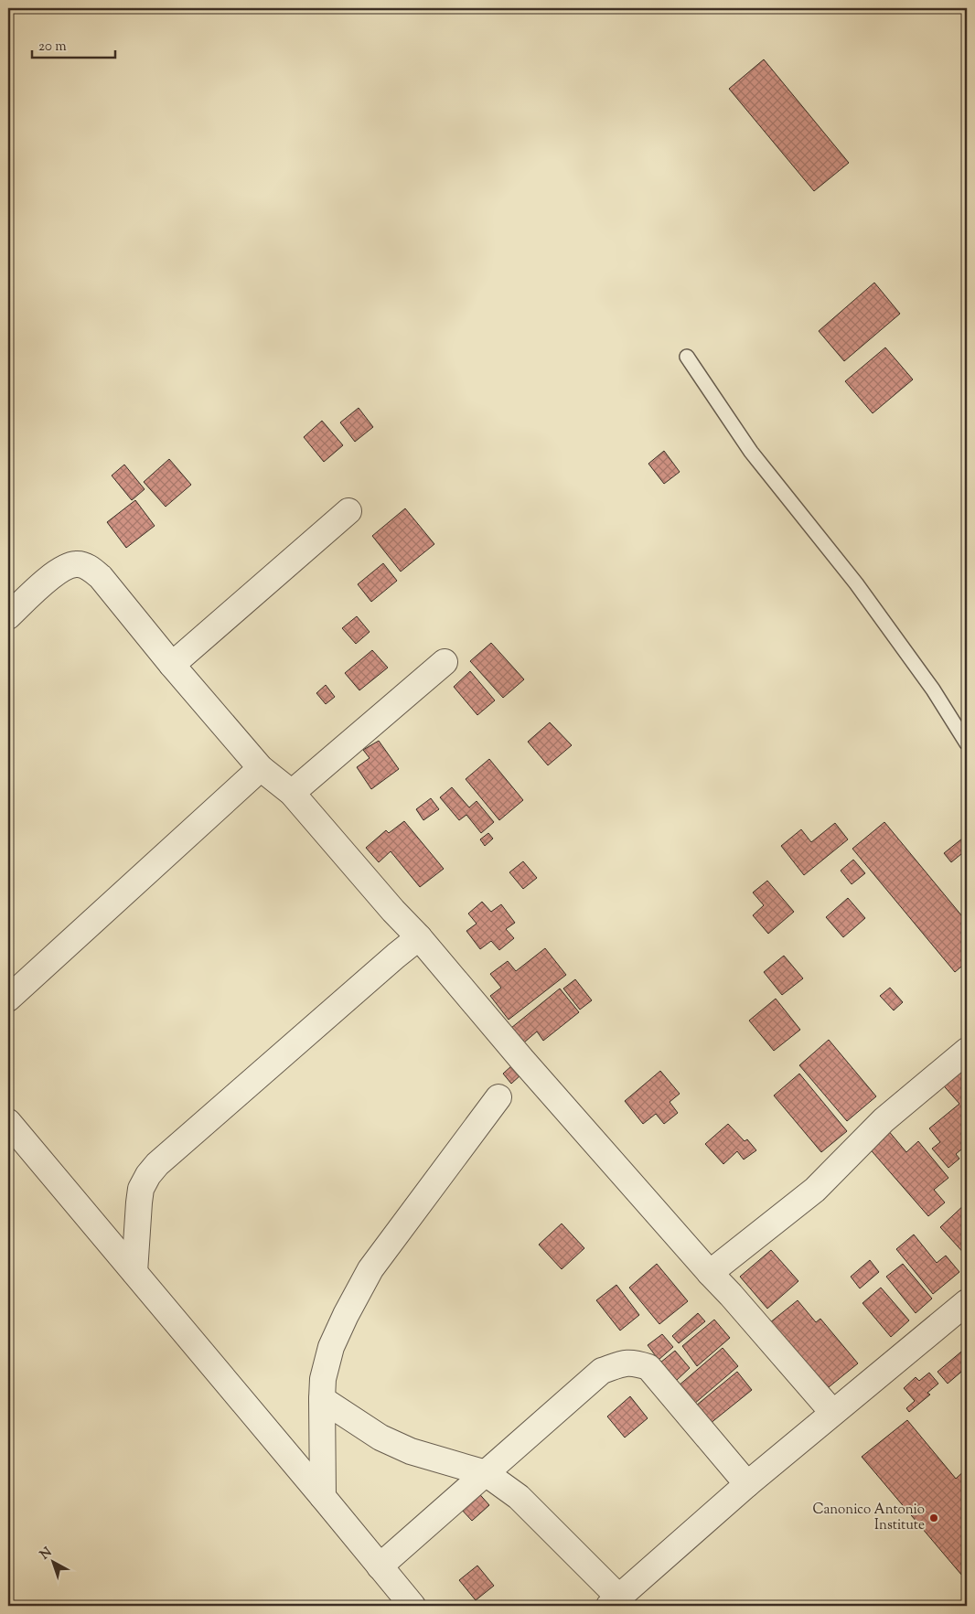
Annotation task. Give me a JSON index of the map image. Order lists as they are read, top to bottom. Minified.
{"places":["Canonico Antonio Institute"],"scale_bar":"20 m","north":"top left"}
